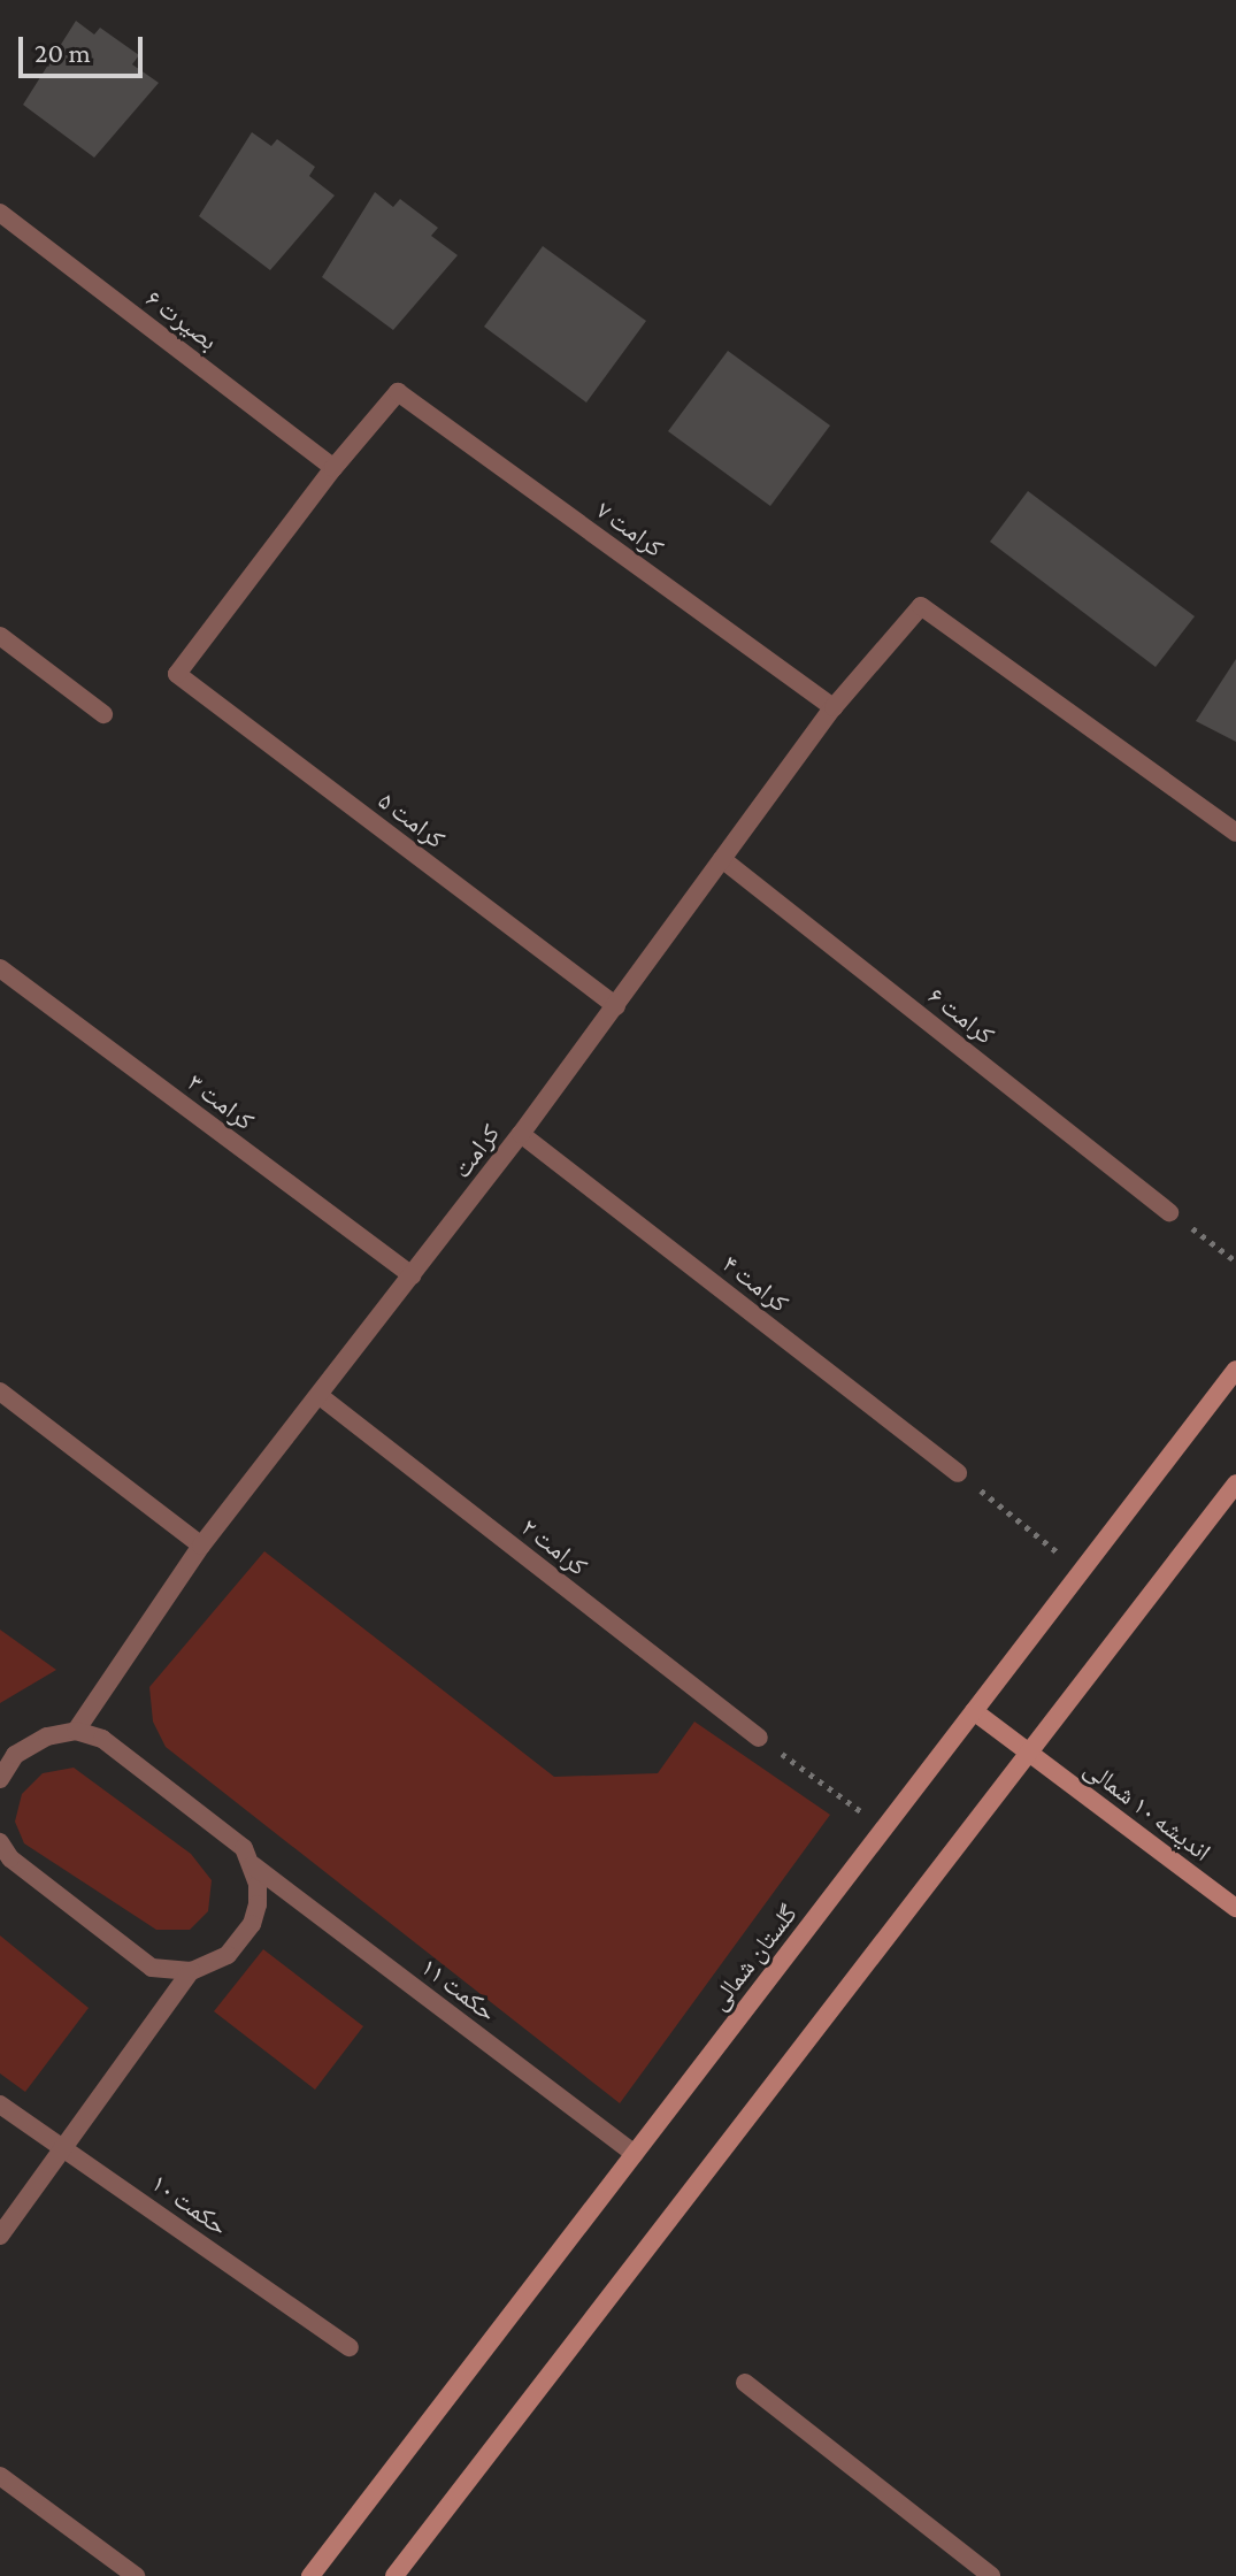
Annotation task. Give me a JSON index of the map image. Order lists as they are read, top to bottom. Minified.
{"streets":{"main road":["اندیشه ۱۰ شمالی","گلستان شمالی"],"street":["بصیرت ۶","کرامت ۷","کرامت ۵","کرامت ۶","کرامت ۳","کرامت","کرامت ۴","کرامت ۲","حکمت ۱۱","حکمت ۱۰"]},"crossings":[["بصیرت ۶","کرامت ۷"],["بصیرت ۶","کرامت ۵"],["کرامت ۷","کرامت ۵"],["کرامت ۷","کرامت"],["کرامت ۵","کرامت"],["کرامت ۶","کرامت"],["کرامت ۳","کرامت"],["کرامت","کرامت ۴"],["کرامت","کرامت ۲"],["کرامت","حکمت ۱۱"],["اندیشه ۱۰ شمالی","گلستان شمالی"],["گلستان شمالی","حکمت ۱۱"]],"scale_bar":"20 m"}
